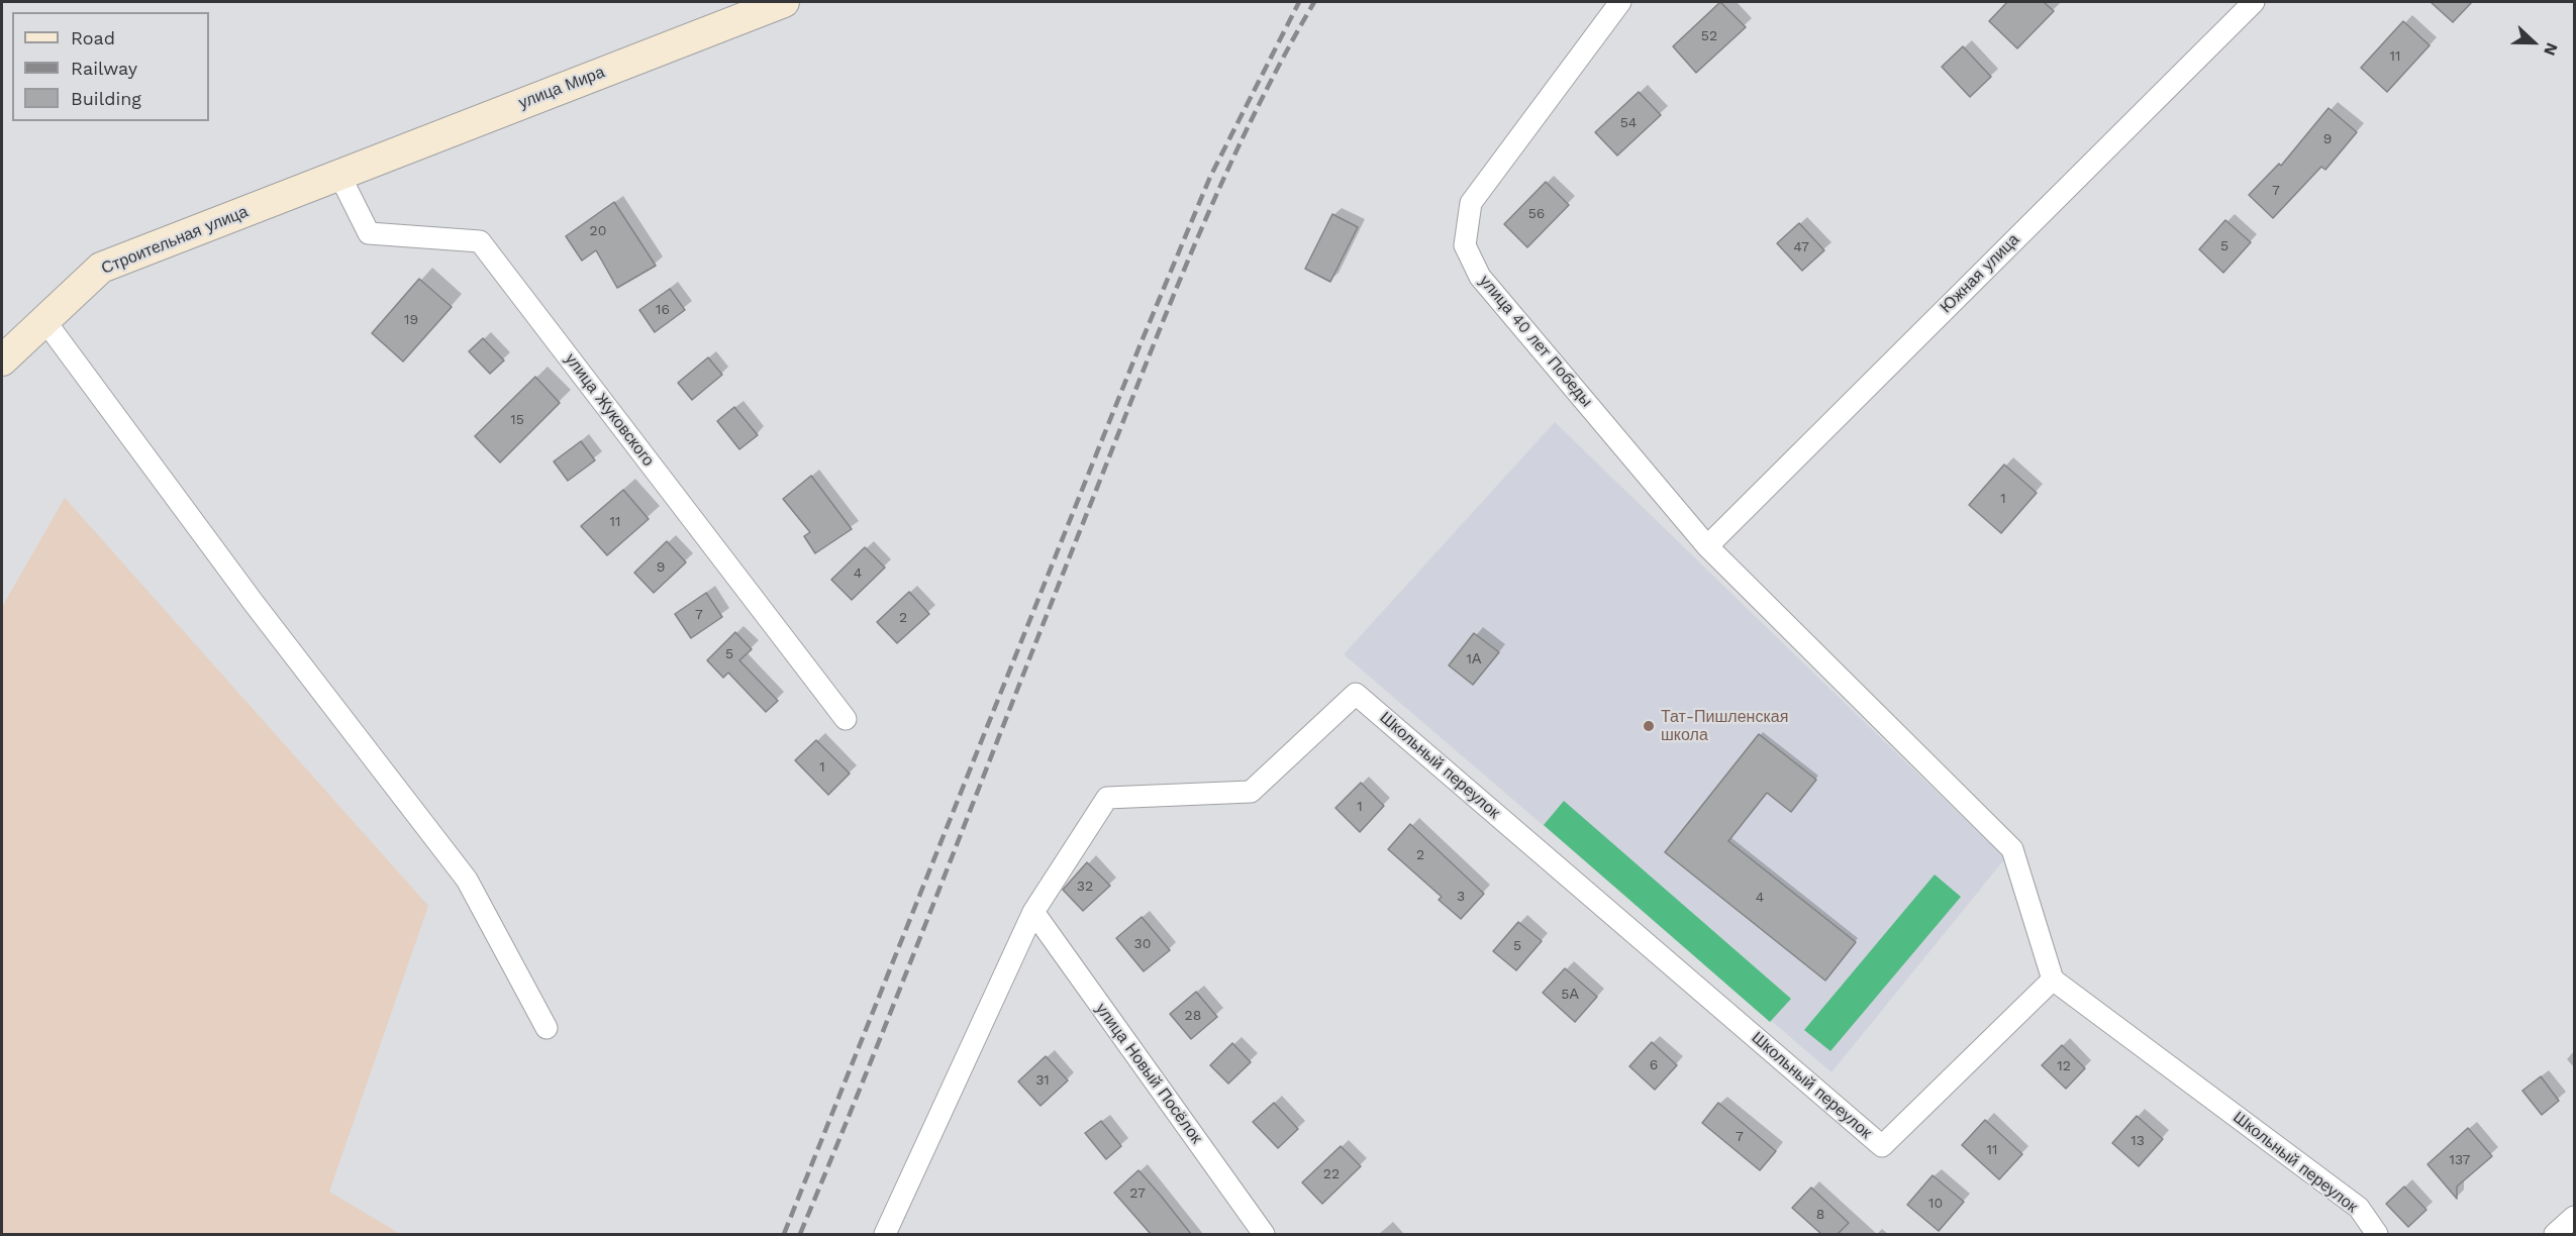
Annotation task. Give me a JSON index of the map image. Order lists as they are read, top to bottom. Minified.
{"streets":{"street":["улица Мира","Строительная улица","Южная улица","улица 40 лет Победы","улица Жуковского","Школьный переулок","улица Новый Посёлок"]},"crossings":[["улица Мира","Строительная улица"],["улица Мира","улица Жуковского"],["Строительная улица","улица Жуковского"],["Южная улица","улица 40 лет Победы"],["улица 40 лет Победы","Школьный переулок"],["Школьный переулок","улица Новый Посёлок"]],"places":["Тат-Пишленская школа"],"house_numbers":["52","11","54","9","7","56","20","5","47","16","19","15","1","11","9","4","7","2","5","1А","1","1","2","32","3","4","30","5","5А","28","6","12","31","7","13","11","137","22","27","10","8"],"legend":["Road","Railway","Building"],"north":"right"}
